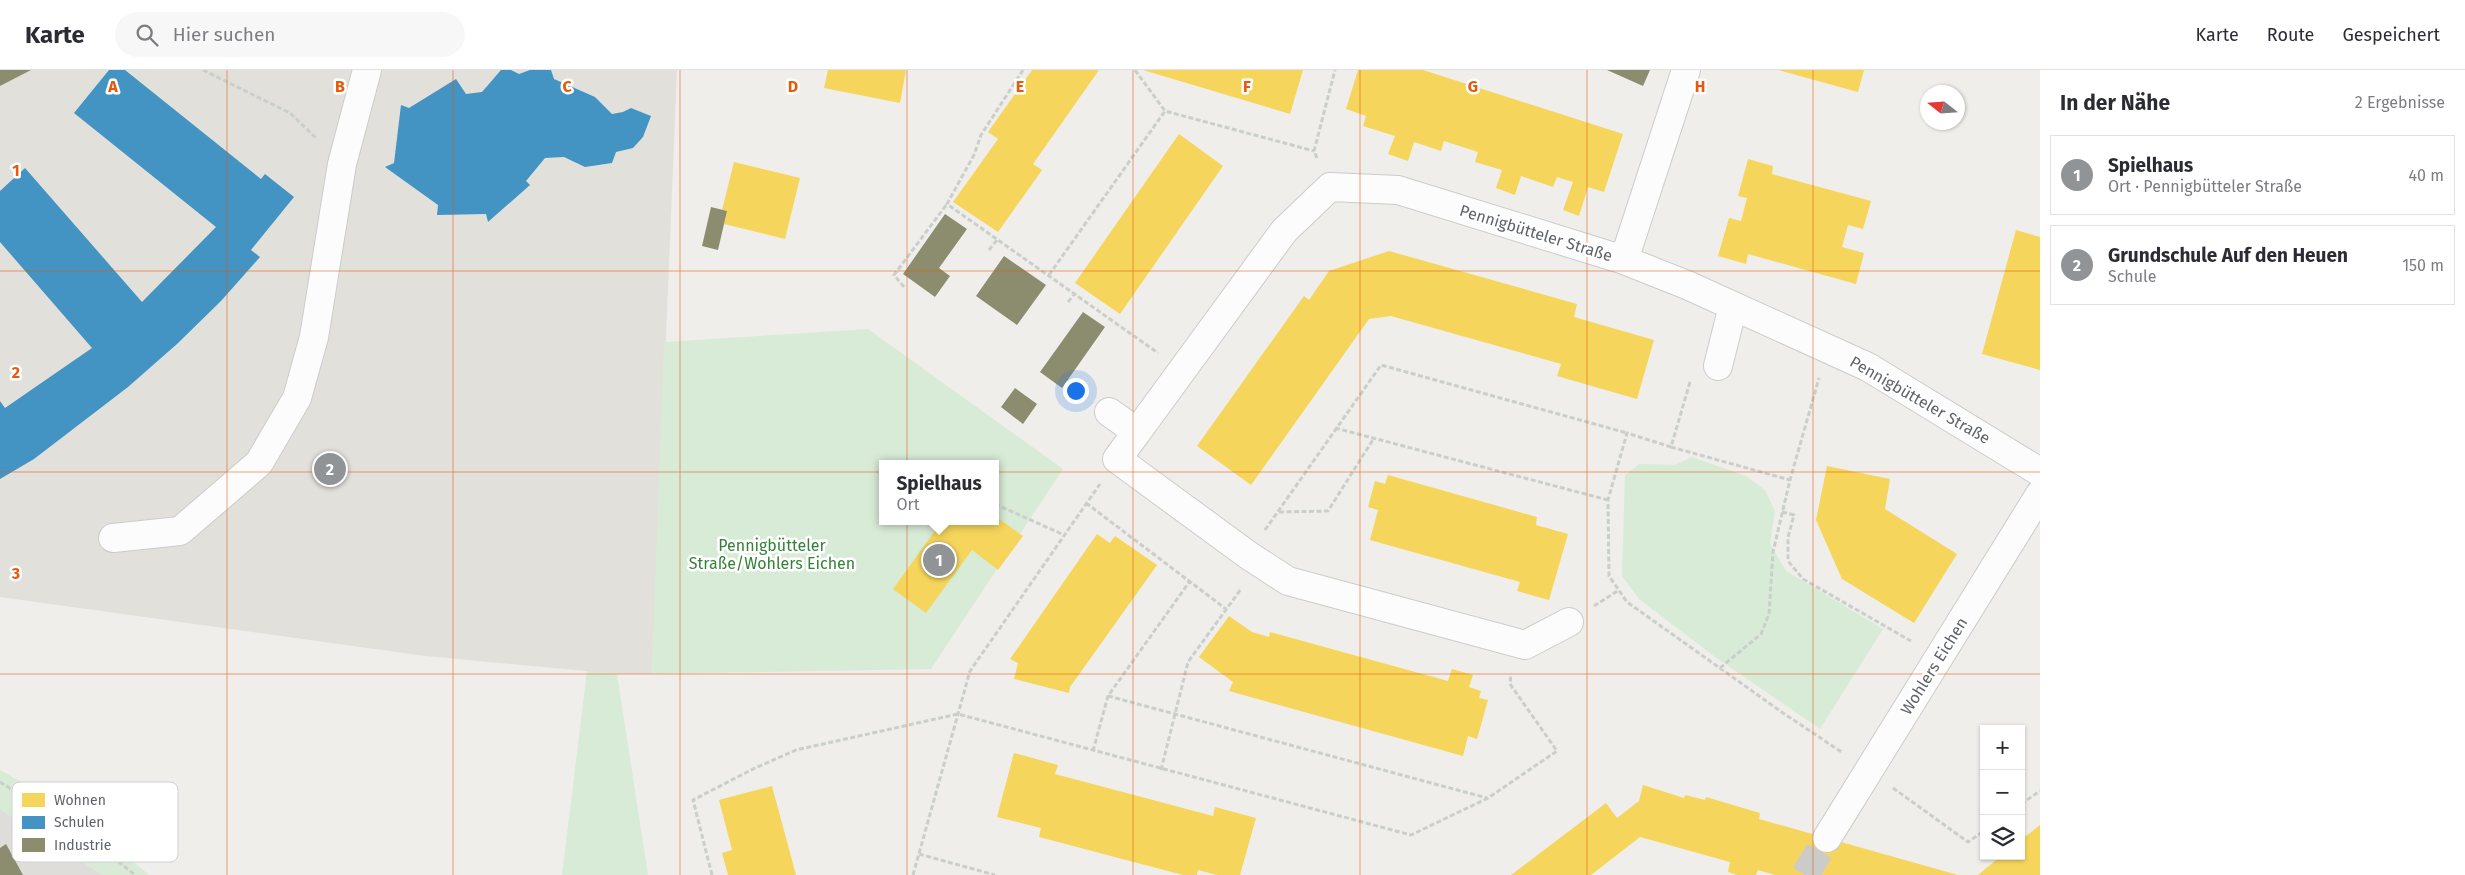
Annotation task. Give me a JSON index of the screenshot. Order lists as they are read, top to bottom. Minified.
{"streets":{"street":["Pennigbütteler Straße","Wohlers Eichen"]},"parks":["Pennigbütteler Straße/Wohlers Eichen"],"legend":["Wohnen","Schulen","Industrie"],"north":"left","page":{"header":"Karte","search":"Hier suchen","nav":["Karte","Route","Gespeichert"],"heading":["In der Nähe","2 Ergebnisse"],"list":[{"mark":"1","name":"Spielhaus","note":"Ort · Pennigbütteler Straße","value":"40 m"},{"mark":"2","name":"Grundschule Auf den Heuen","note":"Schule","value":"150 m"}],"pins":["2","1"],"popup":["Spielhaus","Ort"],"map_buttons":["+","−"]},"grid":{"columns":["A","B","C","D","E","F","G","H"],"rows":["1","2","3"]}}
